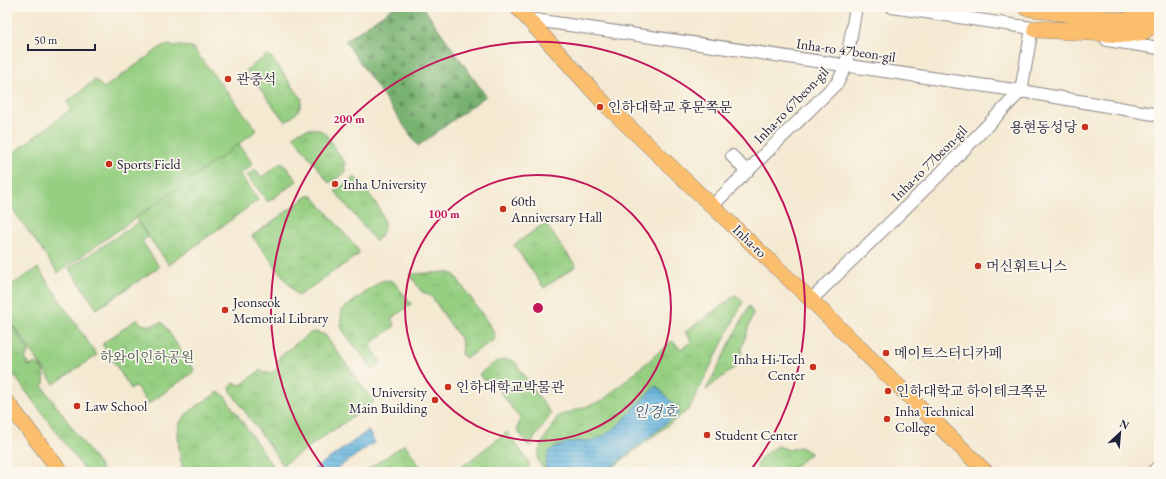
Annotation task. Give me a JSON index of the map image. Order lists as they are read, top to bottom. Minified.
{"streets":{"main road":["Inha-ro"],"street":["Inha-ro 47beon-gil","Inha-ro 67beon-gil","Inha-ro 77beon-gil"]},"crossings":[["Inha-ro 47beon-gil","Inha-ro 67beon-gil"],["Inha-ro 47beon-gil","Inha-ro 77beon-gil"],["Inha-ro 47beon-gil","Inha-ro"],["Inha-ro 67beon-gil","Inha-ro"],["Inha-ro 77beon-gil","Inha-ro"]],"water":["인경호"],"parks":["하와이인하공원"],"places":["관중석","인하대학교 후문쪽문","용현동성당","Sports Field","Inha University","60th Anniversary Hall","머신휘트니스","Jeonseok Memorial Library","메이트스터디카페","Inha Hi-Tech Center","인하대학교박물관","인하대학교 하이테크쪽문","University Main Building","Law School","Inha Technical College","Student Center"],"scale_bar":"50 m","north":"top right","rings":["200 m","100 m"]}
